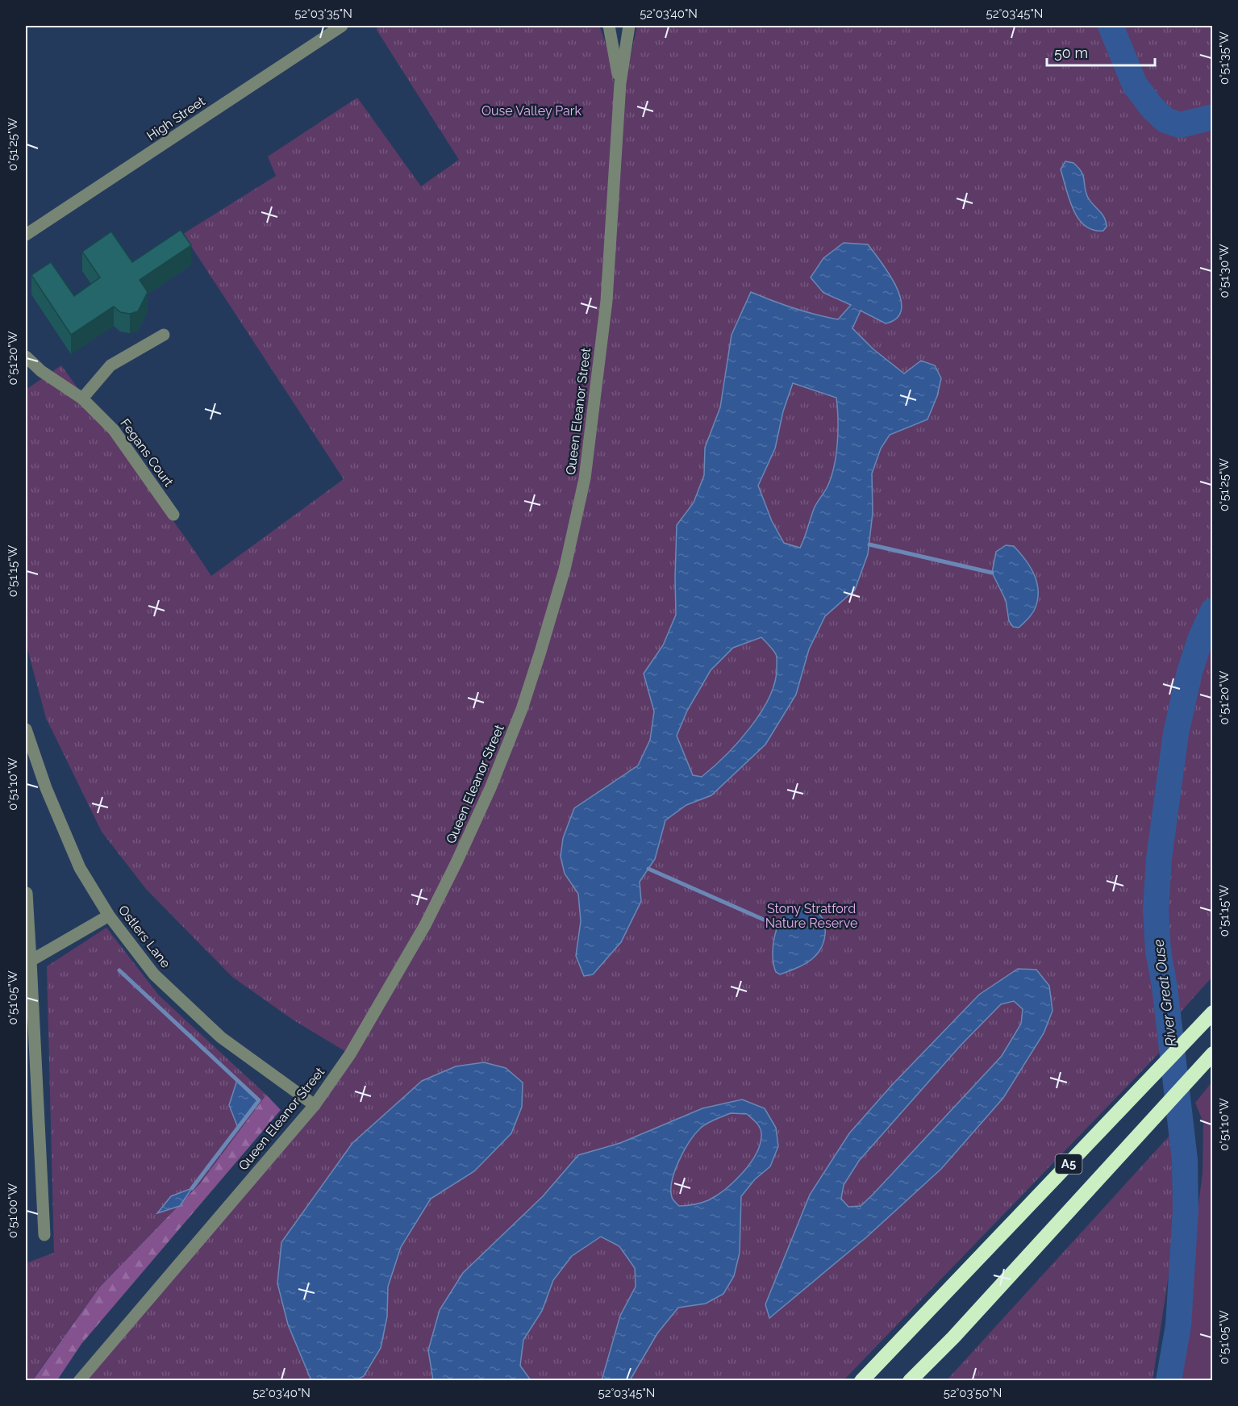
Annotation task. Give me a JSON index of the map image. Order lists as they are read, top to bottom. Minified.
{"streets":{"highway":["A5"],"street":["High Street","Queen Eleanor Street","Fegans Court","Ostlers Lane"]},"crossings":[["Queen Eleanor Street","Ostlers Lane"]],"water":["River Great Ouse"],"parks":["Ouse Valley Park","Stony Stratford Nature Reserve"],"scale_bar":"50 m","coordinates":["52°03'35\"N","52°03'40\"N","52°03'45\"N","0°51'35\"W","0°51'25\"W","0°51'30\"W","0°51'20\"W","0°51'15\"W","0°51'10\"W","0°51'05\"W","0°51'00\"W","52°03'50\"N"]}
